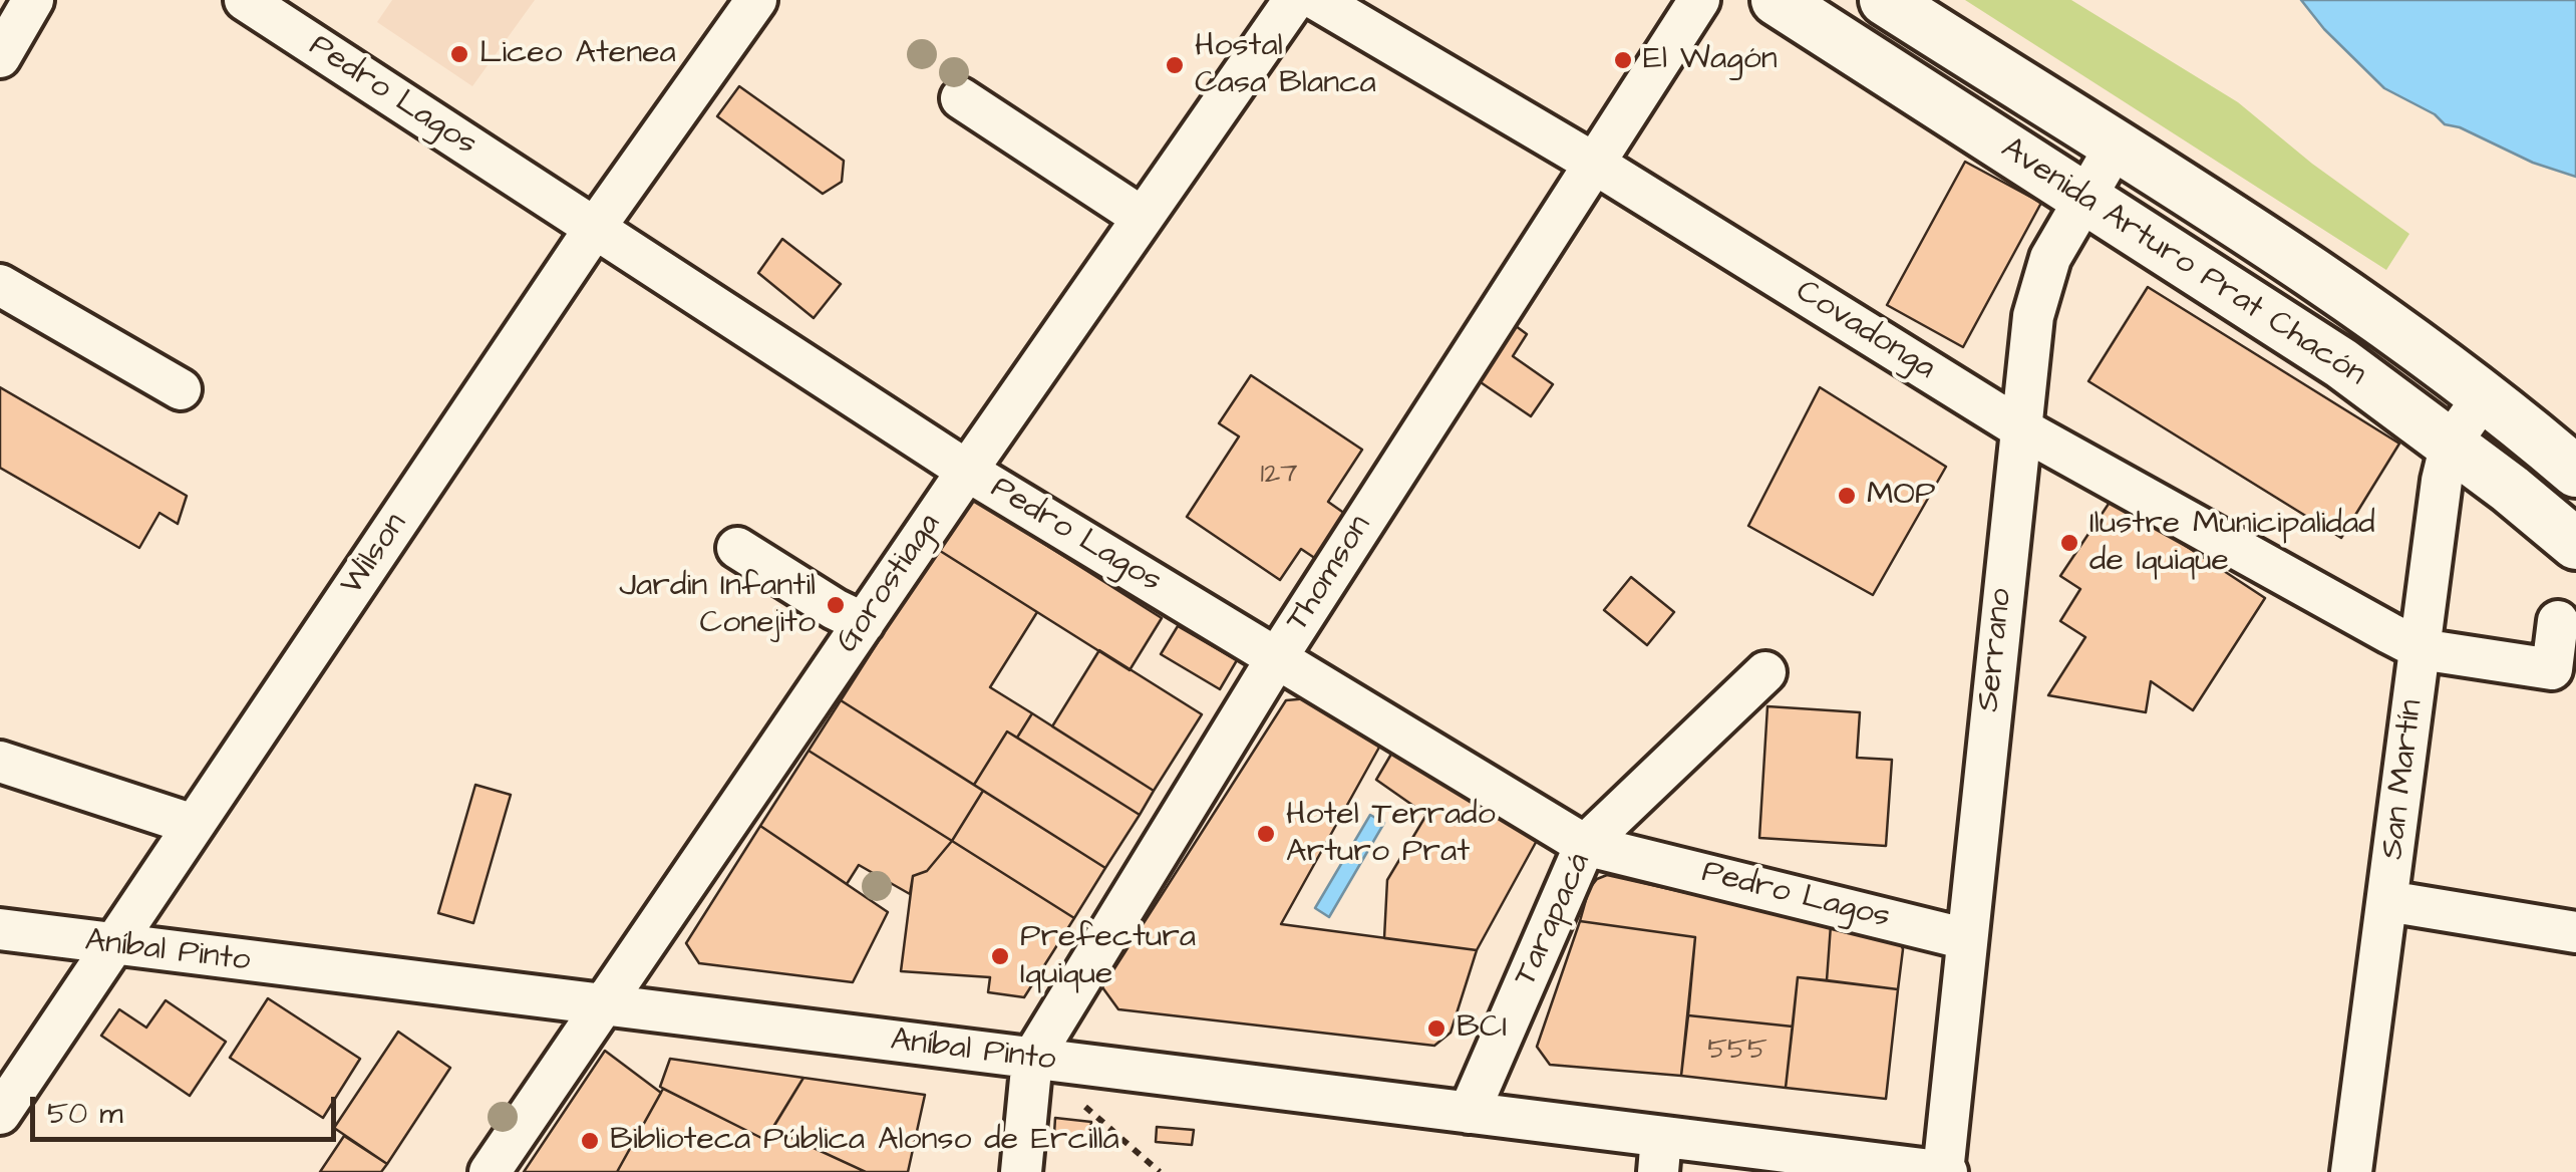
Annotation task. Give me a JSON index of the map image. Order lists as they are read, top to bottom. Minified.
{"streets":{"main road":["Avenida Arturo Prat Chacón"],"street":["Pedro Lagos","Covadonga","Wilson","Thomson","Gorostiaga","Serrano","San Martín","Tarapacá","Aníbal Pinto"]},"crossings":[["Pedro Lagos","Wilson"],["Pedro Lagos","Thomson"],["Pedro Lagos","Gorostiaga"],["Pedro Lagos","Serrano"],["Pedro Lagos","Tarapacá"],["Avenida Arturo Prat Chacón","Serrano"],["Avenida Arturo Prat Chacón","San Martín"],["Covadonga","Thomson"],["Covadonga","Serrano"],["Covadonga","San Martín"],["Wilson","Aníbal Pinto"],["Thomson","Aníbal Pinto"],["Gorostiaga","Aníbal Pinto"],["Serrano","Aníbal Pinto"],["Tarapacá","Aníbal Pinto"]],"places":["Liceo Atenea","El Wagón","Hostal Casa Blanca","MOP","Ilustre Municipalidad de Iquique","Jardin Infantil Conejito","Hotel Terrado Arturo Prat","Prefectura Iquique","BCI","Biblioteca Pública Alonso de Ercilla"],"house_numbers":["127","555"],"scale_bar":"50 m"}
